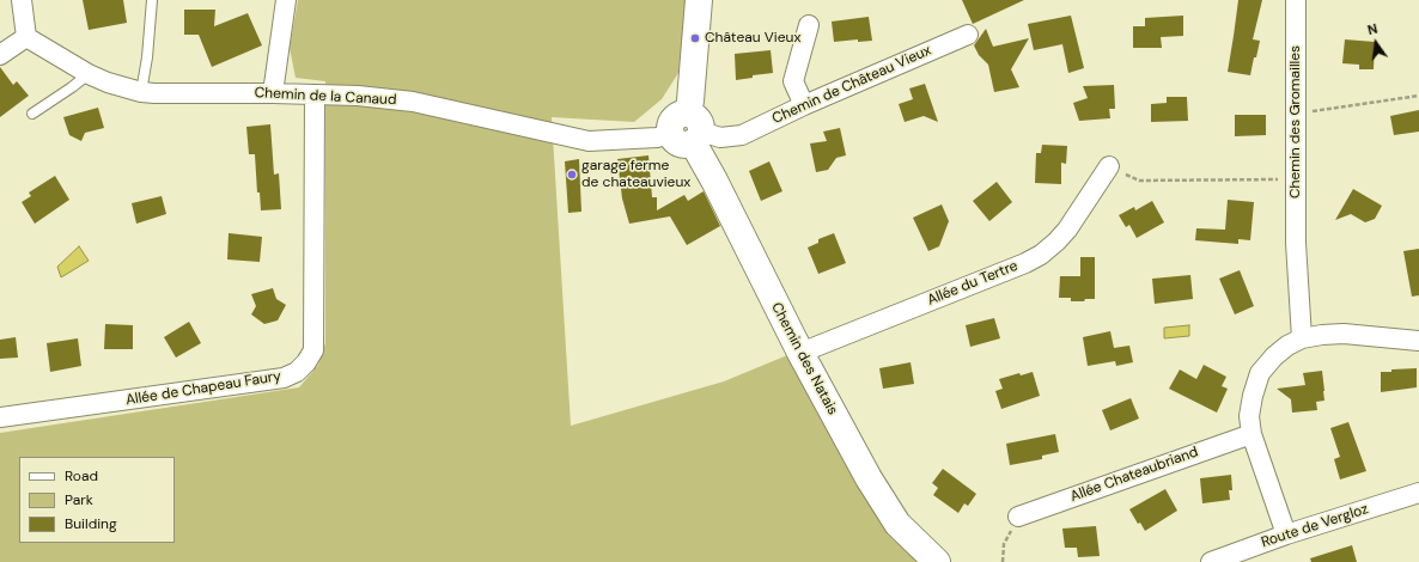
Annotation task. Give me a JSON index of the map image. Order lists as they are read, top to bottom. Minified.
{"streets":{"street":["Chemin de Château Vieux","Chemin de la Canaud","Chemin des Gromailles","Allée du Tertre","Chemin des Natais","Allée de Chapeau Faury","Allée Chateaubriand","Route de Vergloz"]},"crossings":[["Chemin de Château Vieux","Chemin de la Canaud"],["Chemin de Château Vieux","Chemin des Natais"],["Chemin de la Canaud","Chemin des Natais"],["Chemin de la Canaud","Allée de Chapeau Faury"],["Allée du Tertre","Chemin des Natais"]],"places":["Château Vieux","garage ferme de chateauvieux"],"legend":["Road","Park","Building"],"north":"top"}
